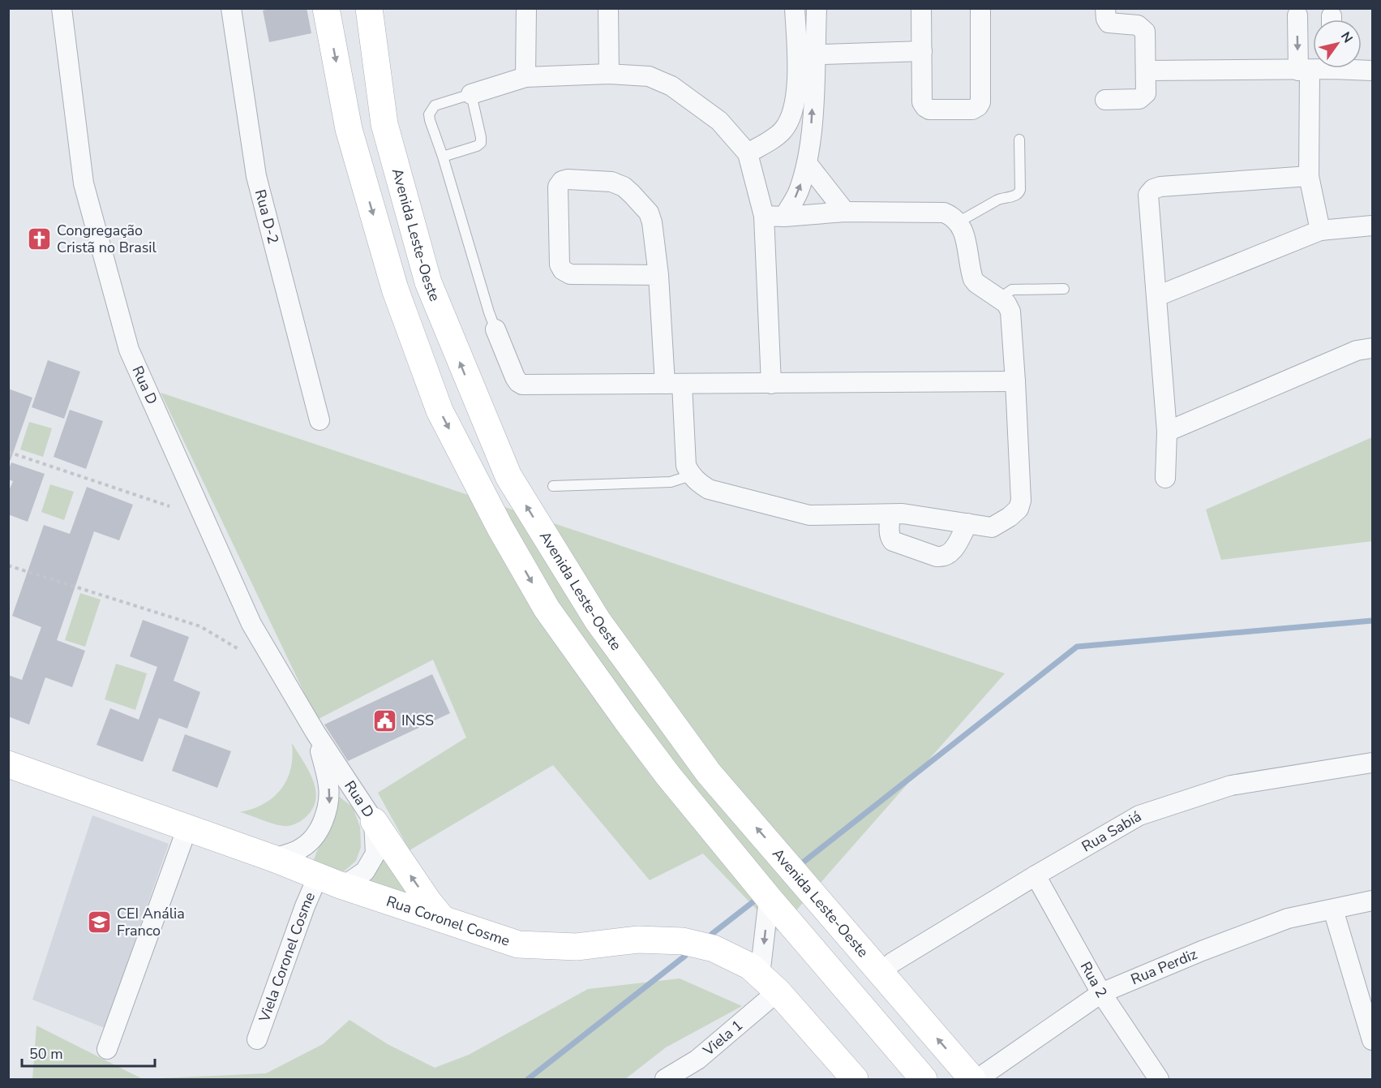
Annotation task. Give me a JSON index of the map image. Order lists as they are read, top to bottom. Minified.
{"streets":{"main road":["Avenida Leste-Oeste","Rua Coronel Cosme"],"street":["Rua D-2","Rua D","Rua Sabiá","Viela Coronel Cosme","Rua Perdiz","Rua 2","Viela 1"]},"crossings":[["Avenida Leste-Oeste","Rua Sabiá"],["Rua D","Rua Coronel Cosme"],["Rua D","Viela Coronel Cosme"],["Rua Sabiá","Rua 2"],["Rua Coronel Cosme","Viela Coronel Cosme"],["Rua Coronel Cosme","Viela 1"],["Rua Perdiz","Rua 2"]],"places":{"church":["Congregação Cristã no Brasil"],"public building":["INSS"],"school or university":["CEI Anália Franco"]},"scale_bar":"50 m","north":"top right"}
